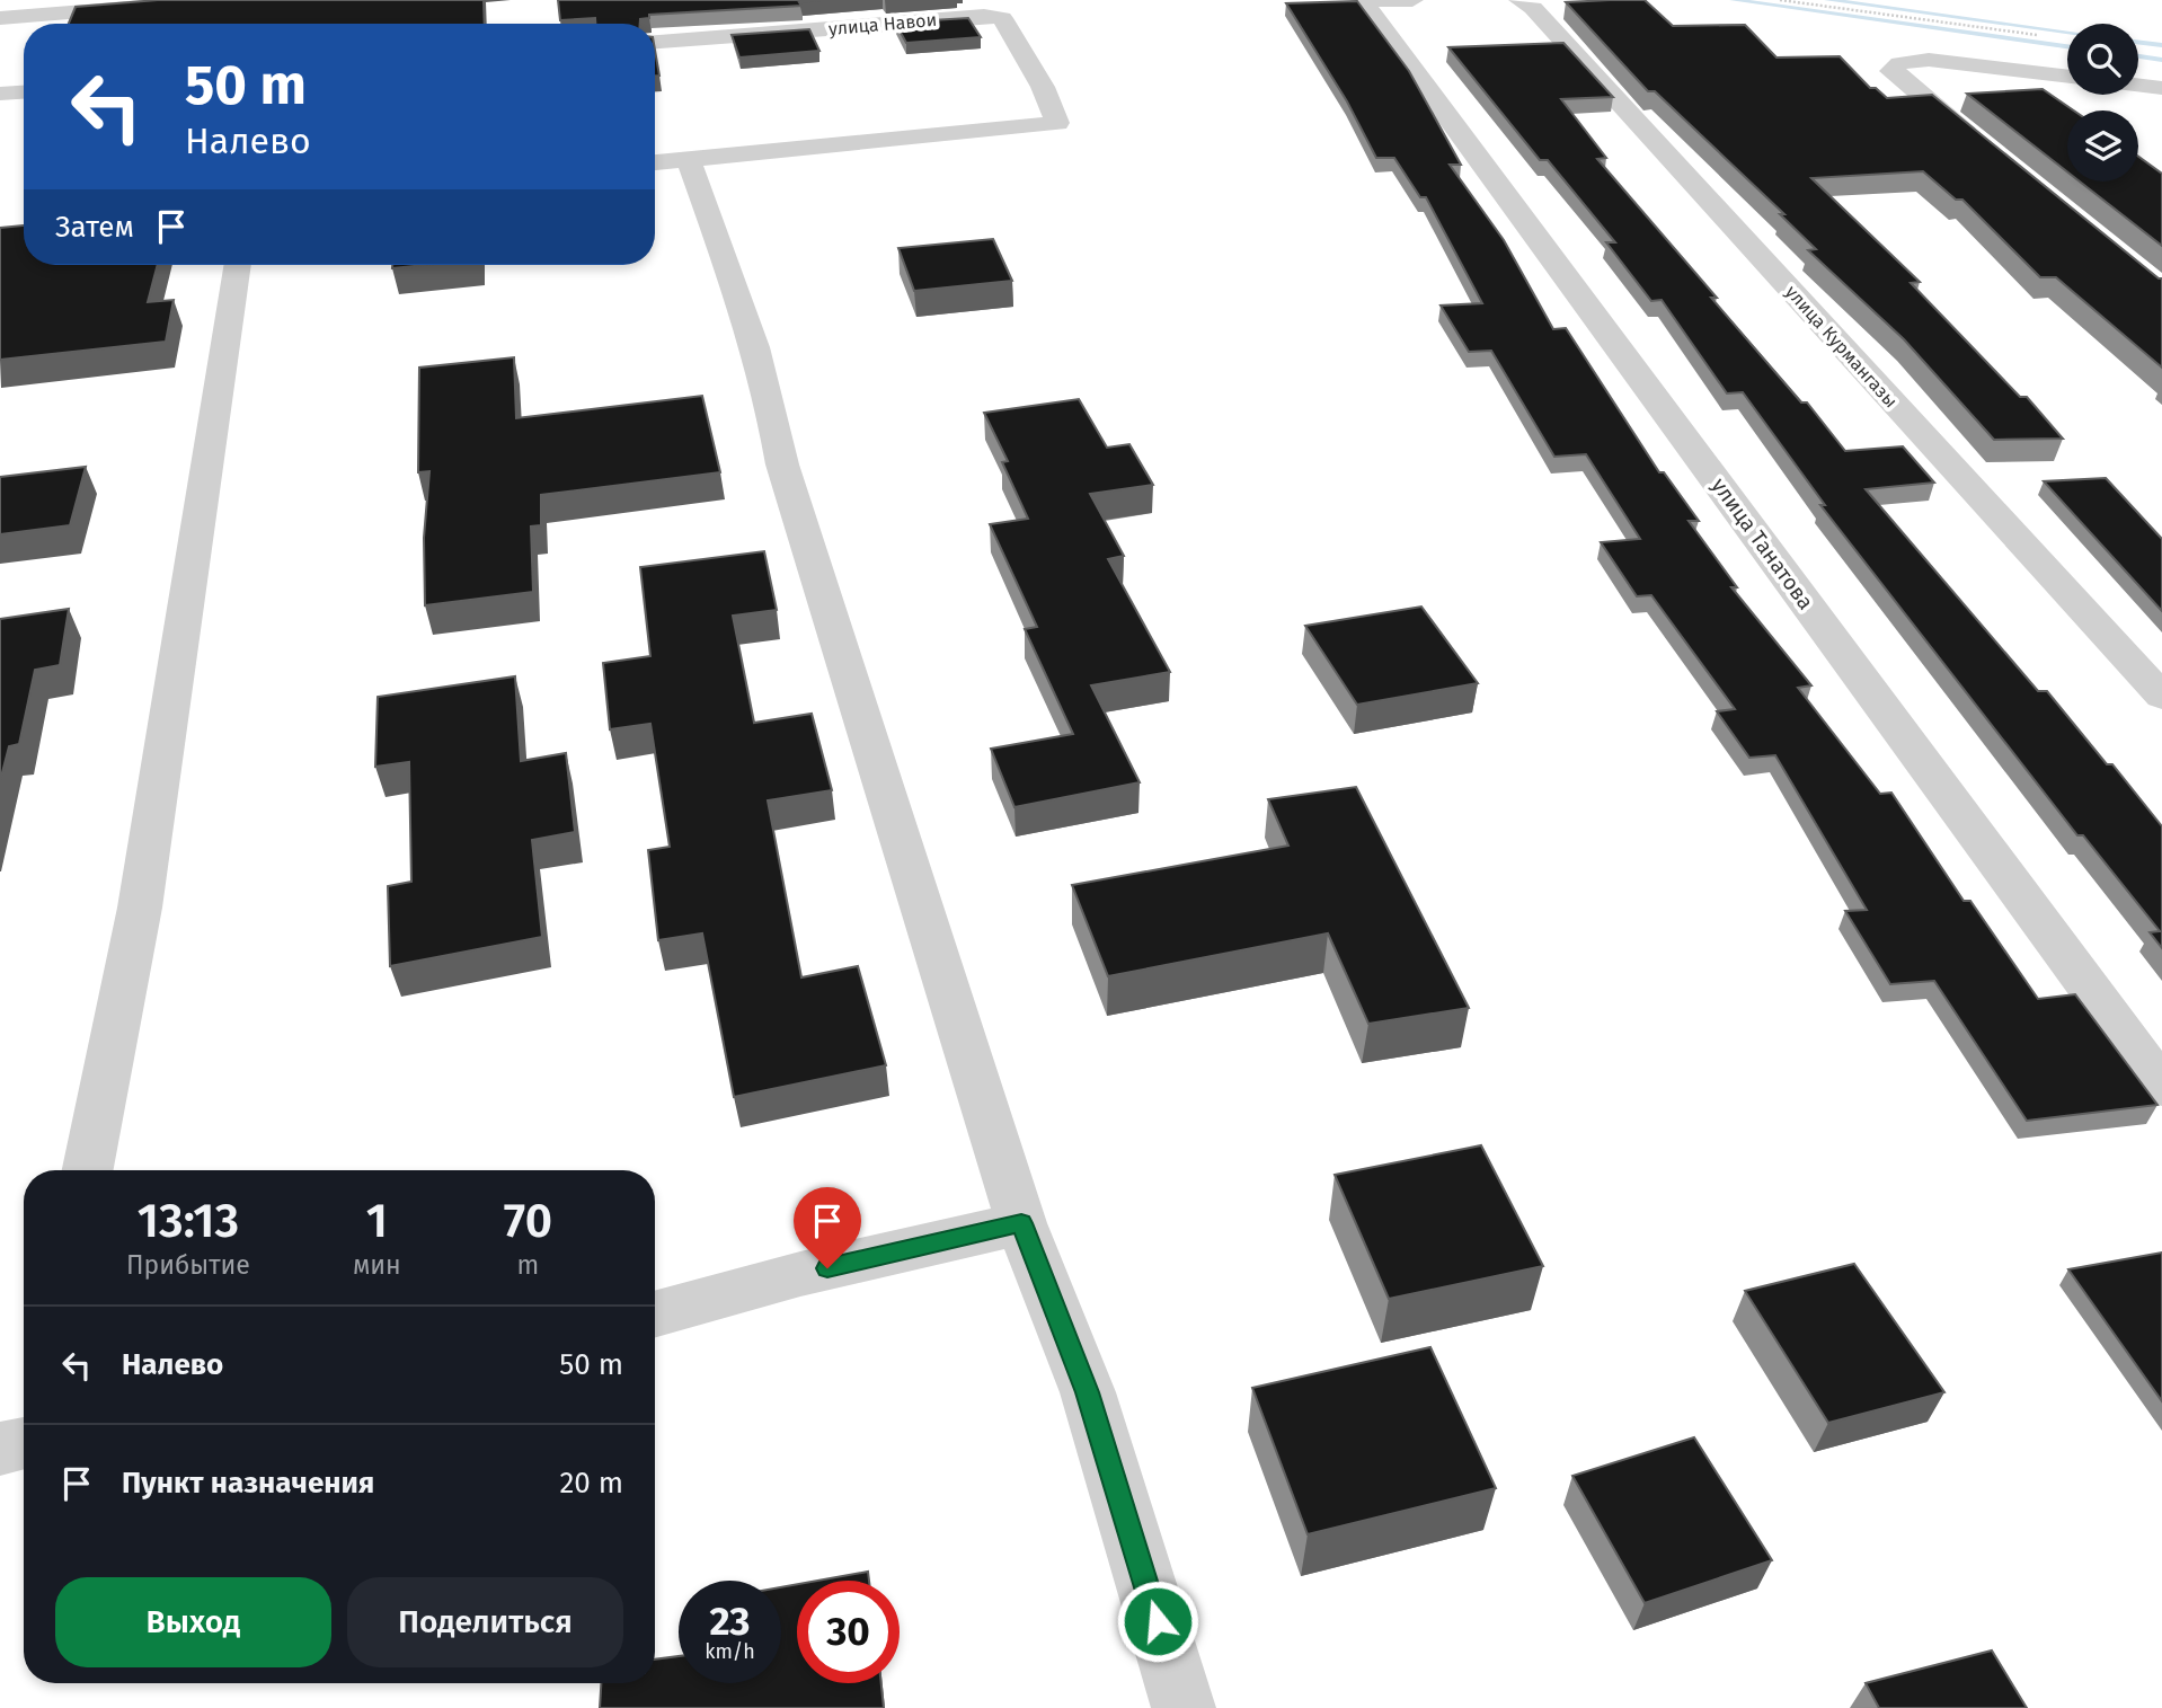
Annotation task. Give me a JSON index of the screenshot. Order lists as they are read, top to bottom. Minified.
{"streets":{"street":["улица Навои","улица Курмангазы","улица Танатова"]},"page":{"turn":["50 m","Налево"],"then":"Затем","eta":["13:13","Прибытие","1","мин","70","m"],"list":[{"name":"Налево","value":"50 m"},{"name":"Пункт назначения","value":"20 m"}],"buttons":["Выход","Поделиться"],"speed":"23 km/h","limit":"30"}}
